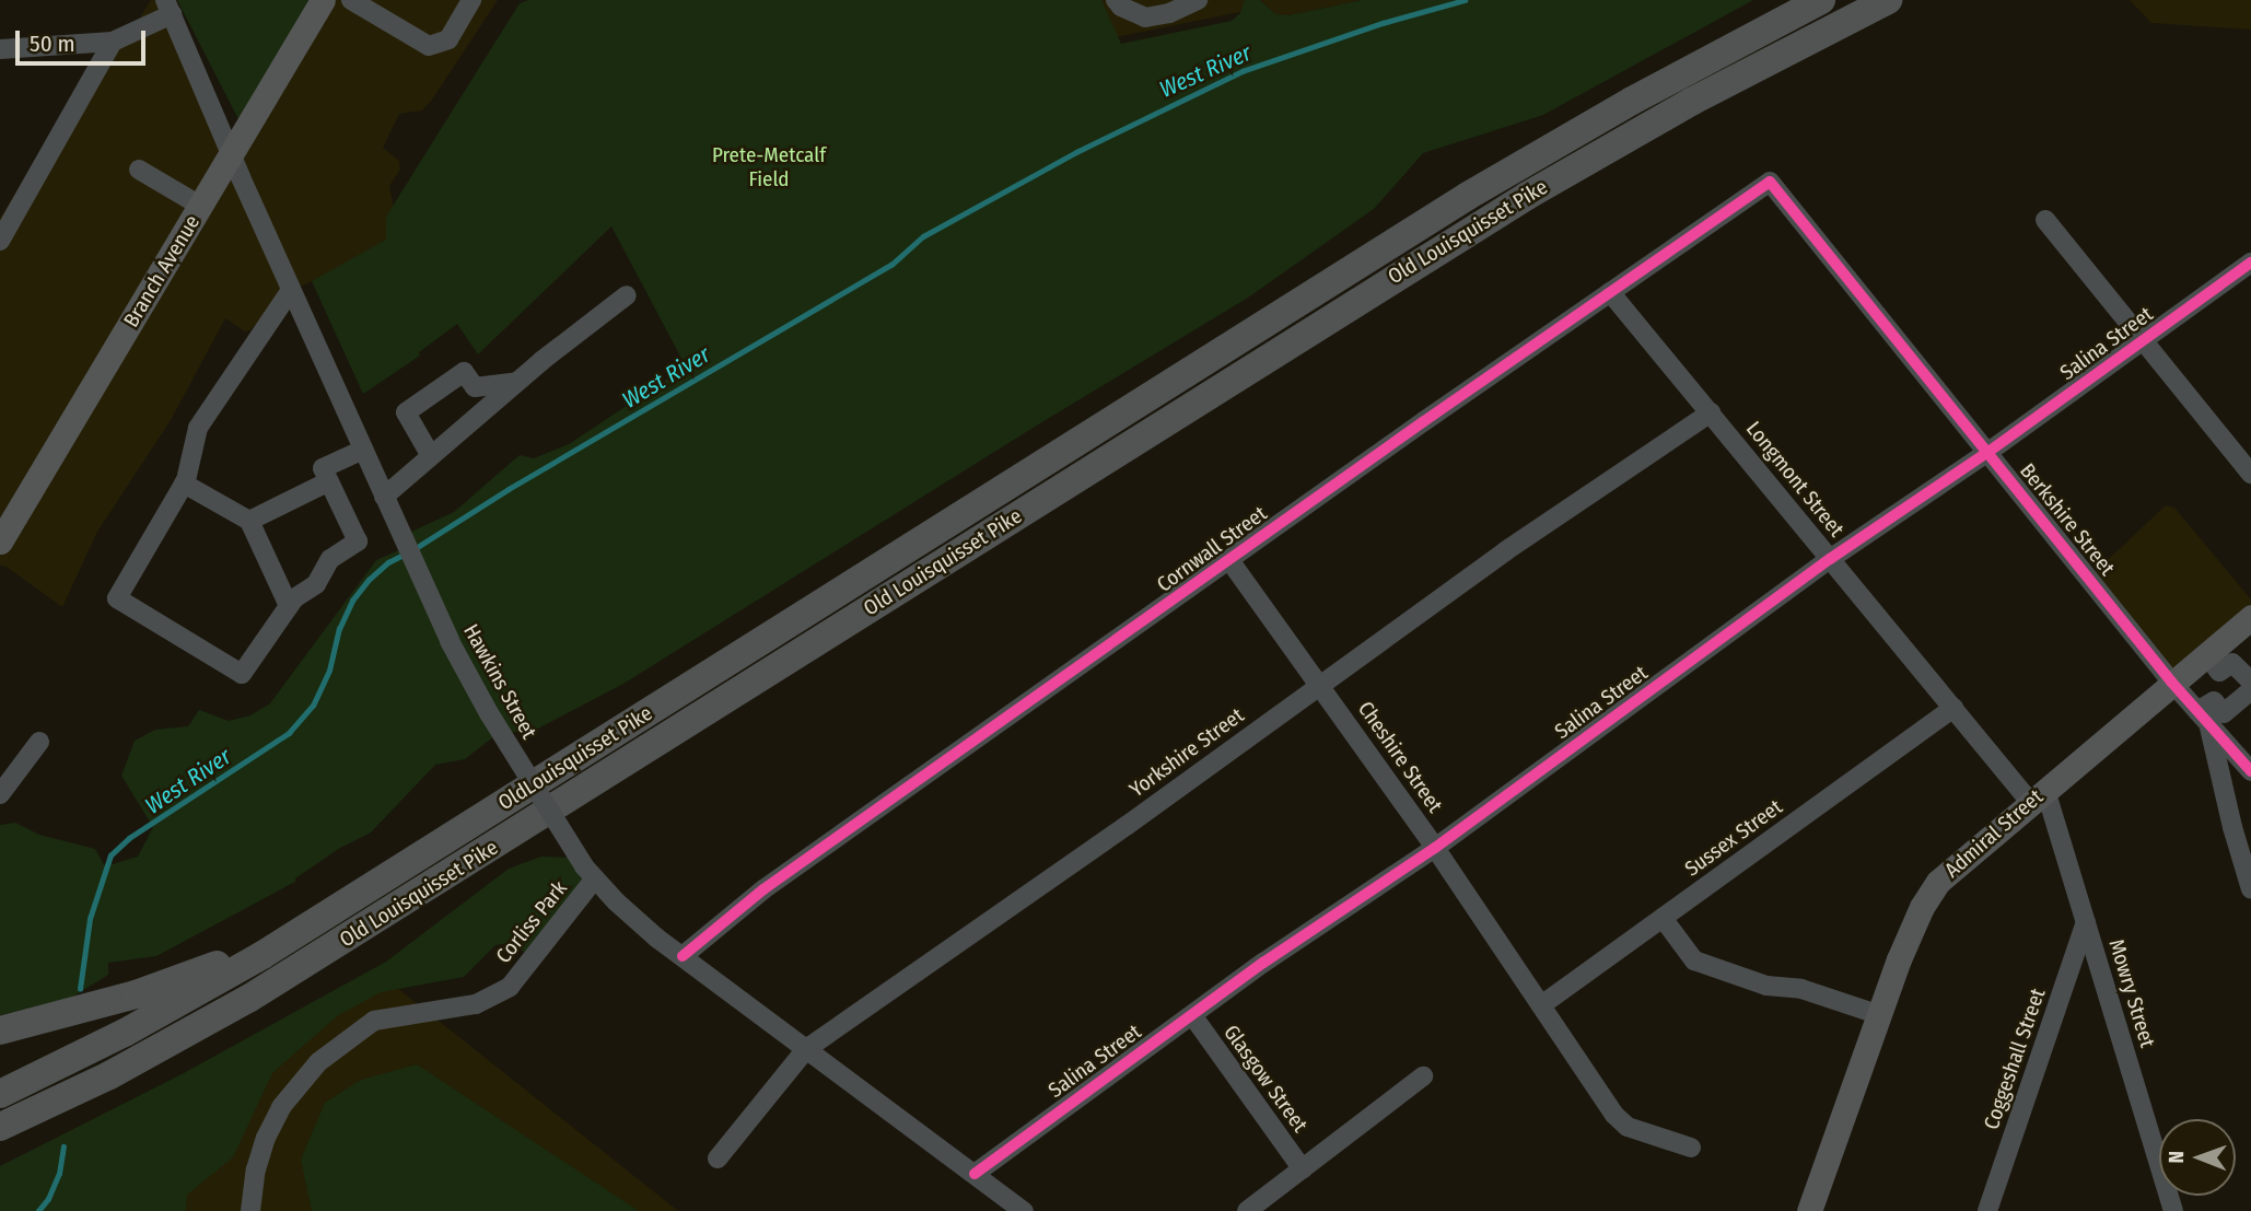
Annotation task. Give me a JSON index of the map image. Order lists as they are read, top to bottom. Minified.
{"streets":{"highway":["Old Louisquisset Pike","OldLouisquisset Pike"],"main road":["Branch Avenue","Admiral Street"],"street":["Salina Street","Longmont Street","Berkshire Street","Cornwall Street","Hawkins Street","Yorkshire Street","Cheshire Street","Sussex Street","Corliss Park","Mowry Street","Coggeshall Street","Glasgow Street"]},"crossings":[["Old Louisquisset Pike","OldLouisquisset Pike"],["Branch Avenue","Hawkins Street"],["Salina Street","Longmont Street"],["Salina Street","Berkshire Street"],["Salina Street","Hawkins Street"],["Salina Street","Cheshire Street"],["Salina Street","Glasgow Street"],["Longmont Street","Cornwall Street"],["Longmont Street","Yorkshire Street"],["Longmont Street","Admiral Street"],["Longmont Street","Sussex Street"],["Longmont Street","Mowry Street"],["Berkshire Street","Cornwall Street"],["Berkshire Street","Admiral Street"],["Cornwall Street","Hawkins Street"],["Cornwall Street","Cheshire Street"],["Hawkins Street","Yorkshire Street"],["Hawkins Street","Corliss Park"],["Yorkshire Street","Cheshire Street"],["Cheshire Street","Sussex Street"],["Admiral Street","Mowry Street"],["Mowry Street","Coggeshall Street"]],"water":["West River"],"parks":["Prete-Metcalf Field"],"scale_bar":"50 m","north":"left"}
